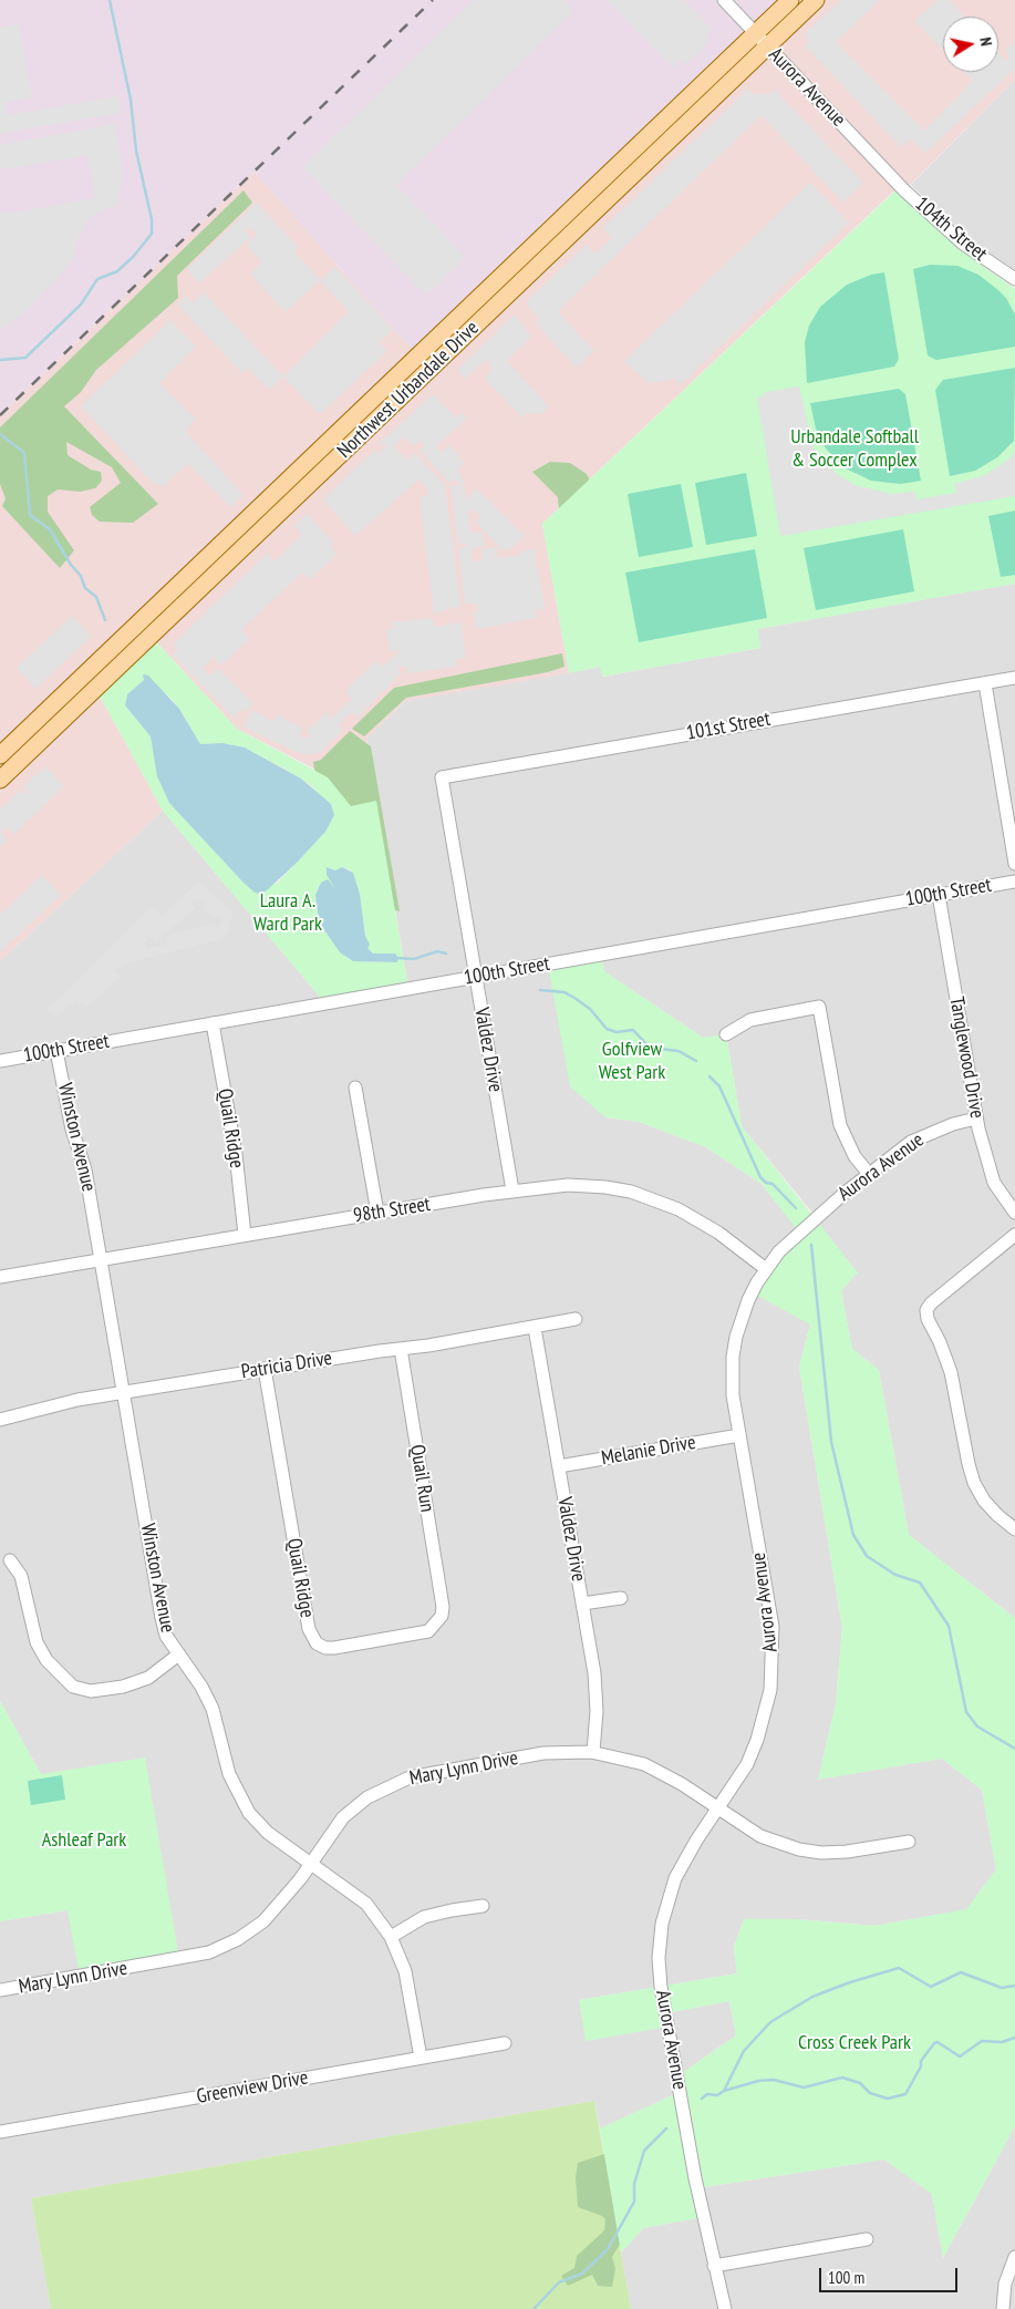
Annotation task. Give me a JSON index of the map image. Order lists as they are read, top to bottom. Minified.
{"streets":{"main road":["Northwest Urbandale Drive"],"street":["Aurora Avenue","104th Street","101st Street","100th Street","Valdez Drive","Tanglewood Drive","Quail Ridge","Winston Avenue","98th Street","Patricia Drive","Melanie Drive","Quail Run","Mary Lynn Drive","Greenview Drive"]},"crossings":[["Aurora Avenue","104th Street"],["Aurora Avenue","Northwest Urbandale Drive"],["Aurora Avenue","Tanglewood Drive"],["Aurora Avenue","98th Street"],["Aurora Avenue","Melanie Drive"],["Aurora Avenue","Mary Lynn Drive"],["101st Street","Valdez Drive"],["100th Street","Valdez Drive"],["100th Street","Tanglewood Drive"],["100th Street","Quail Ridge"],["100th Street","Winston Avenue"],["Valdez Drive","98th Street"],["Valdez Drive","Patricia Drive"],["Valdez Drive","Melanie Drive"],["Valdez Drive","Mary Lynn Drive"],["Quail Ridge","98th Street"],["Quail Ridge","Patricia Drive"],["Quail Ridge","Quail Run"],["Winston Avenue","98th Street"],["Winston Avenue","Patricia Drive"],["Winston Avenue","Mary Lynn Drive"],["Winston Avenue","Greenview Drive"],["Patricia Drive","Quail Run"]],"parks":["Urbandale Softball & Soccer Complex","Laura A. Ward Park","Golfview West Park","Ashleaf Park","Cross Creek Park"],"scale_bar":"100 m","north":"right"}
